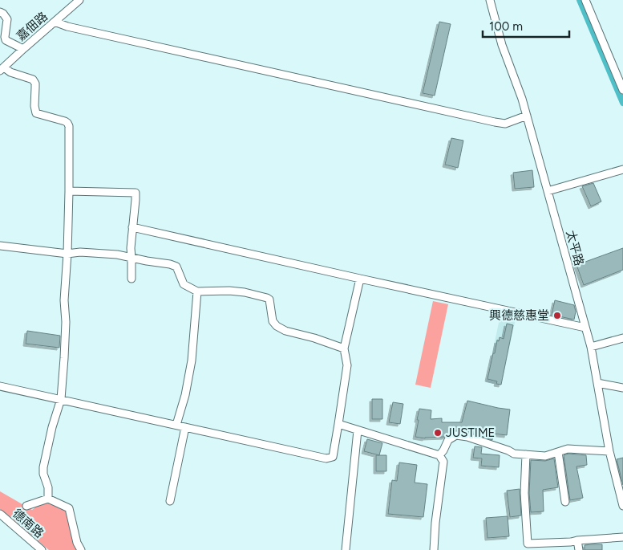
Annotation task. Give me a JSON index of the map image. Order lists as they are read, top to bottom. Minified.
{"streets":{"street":["嘉佃路","太平路","德南路"]},"places":["興德慈惠堂","JUSTIME"],"scale_bar":"100 m"}
